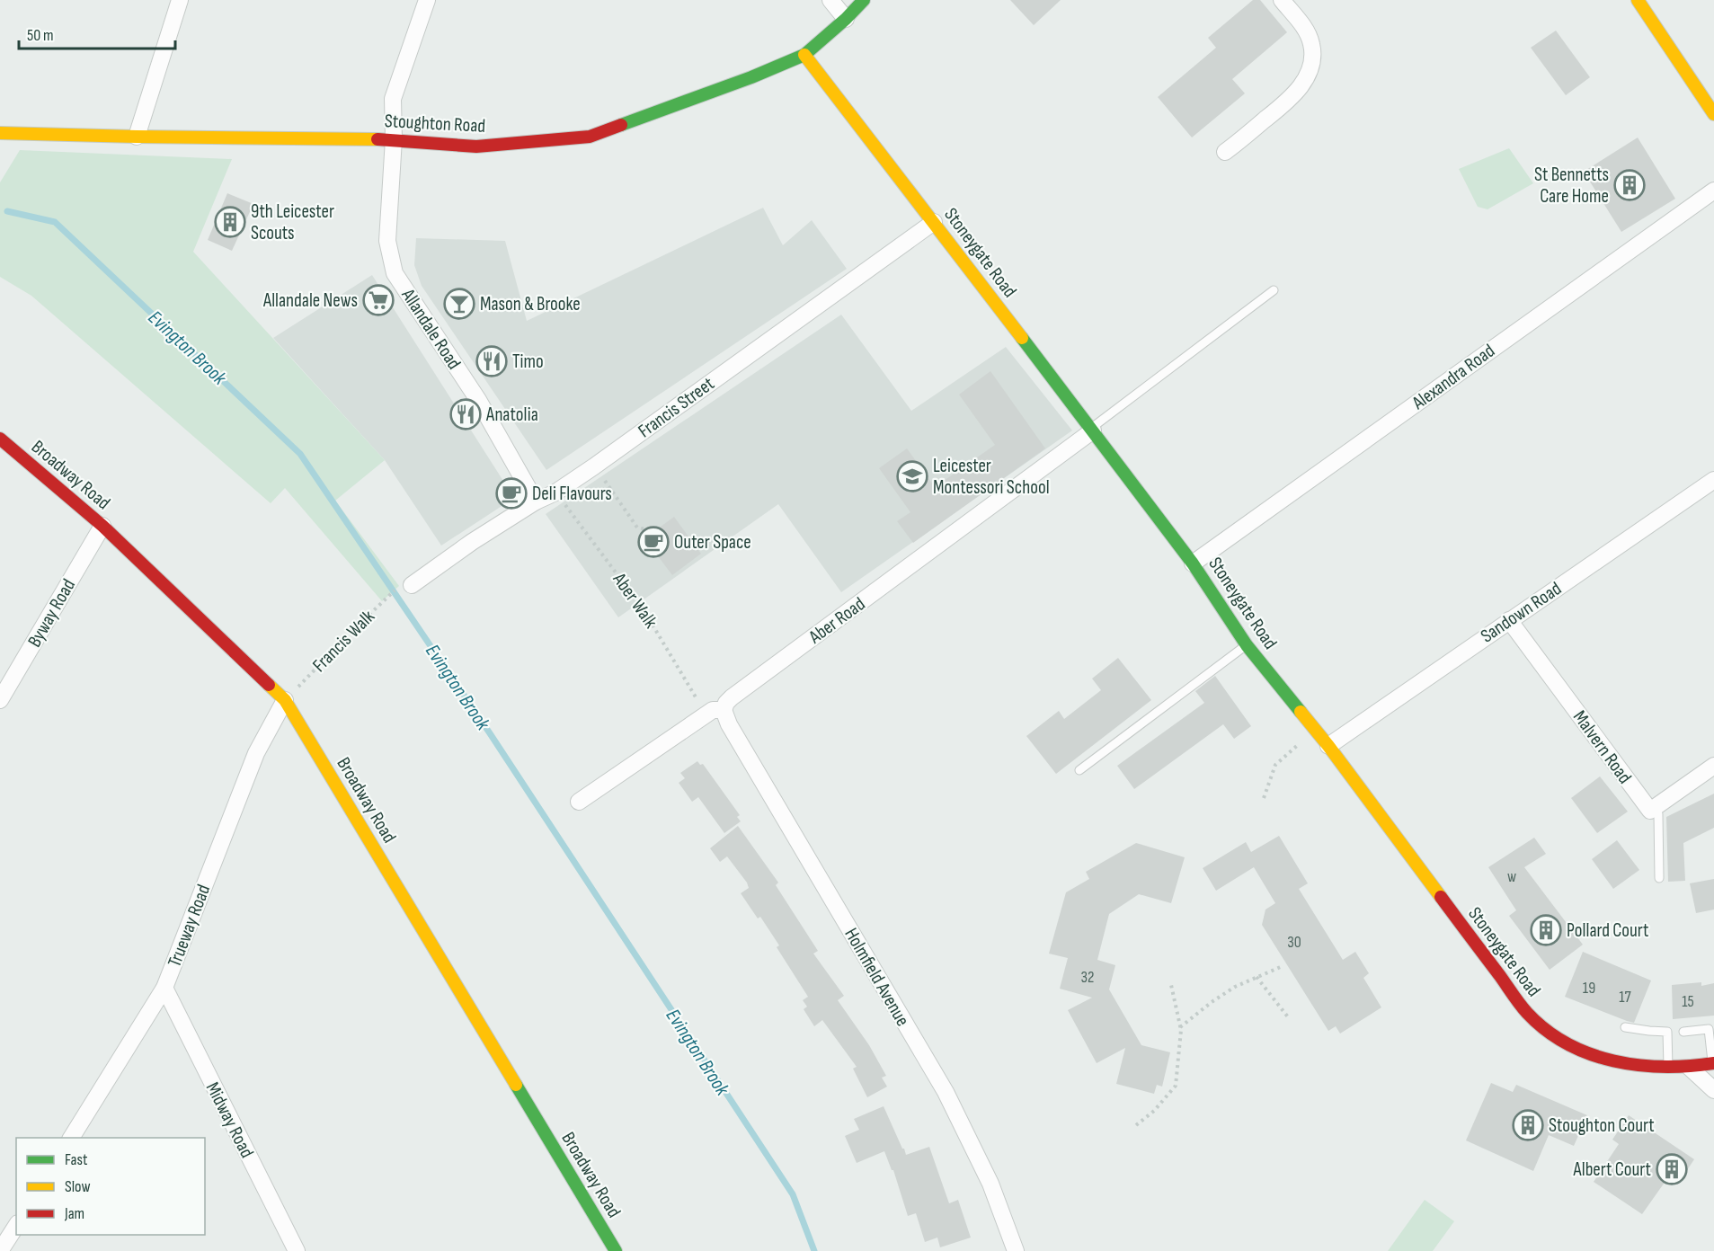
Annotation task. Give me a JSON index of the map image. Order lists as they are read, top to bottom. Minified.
{"streets":{"main road":["Stoughton Road","Stoneygate Road","Broadway Road"],"street":["Allandale Road","Alexandra Road","Francis Street","Sandown Road","Byway Road","Aber Road","Malvern Road","Trueway Road","Holmfield Avenue","Midway Road"],"path":["Aber Walk","Francis Walk"]},"crossings":[["Stoughton Road","Stoneygate Road"],["Stoughton Road","Allandale Road"],["Stoneygate Road","Alexandra Road"],["Stoneygate Road","Francis Street"],["Stoneygate Road","Sandown Road"],["Stoneygate Road","Aber Road"],["Allandale Road","Francis Street"],["Francis Street","Aber Walk"],["Broadway Road","Byway Road"],["Broadway Road","Francis Walk"],["Broadway Road","Trueway Road"],["Sandown Road","Malvern Road"],["Aber Road","Holmfield Avenue"],["Francis Walk","Trueway Road"],["Trueway Road","Midway Road"]],"water":["Evington Brook"],"places":{"building":["St Bennetts Care Home","9th Leicester Scouts","Pollard Court","Stoughton Court","Albert Court"],"supermarket":["Allandale News"],"bar":["Mason & Brooke"],"restaurant":["Timo","Anatolia"],"school or university":["Leicester Montessori School"],"cafe":["Deli Flavours","Outer Space"]},"house_numbers":["w","30","32","19","17","15"],"legend":["Fast","Slow","Jam"],"scale_bar":"50 m"}
